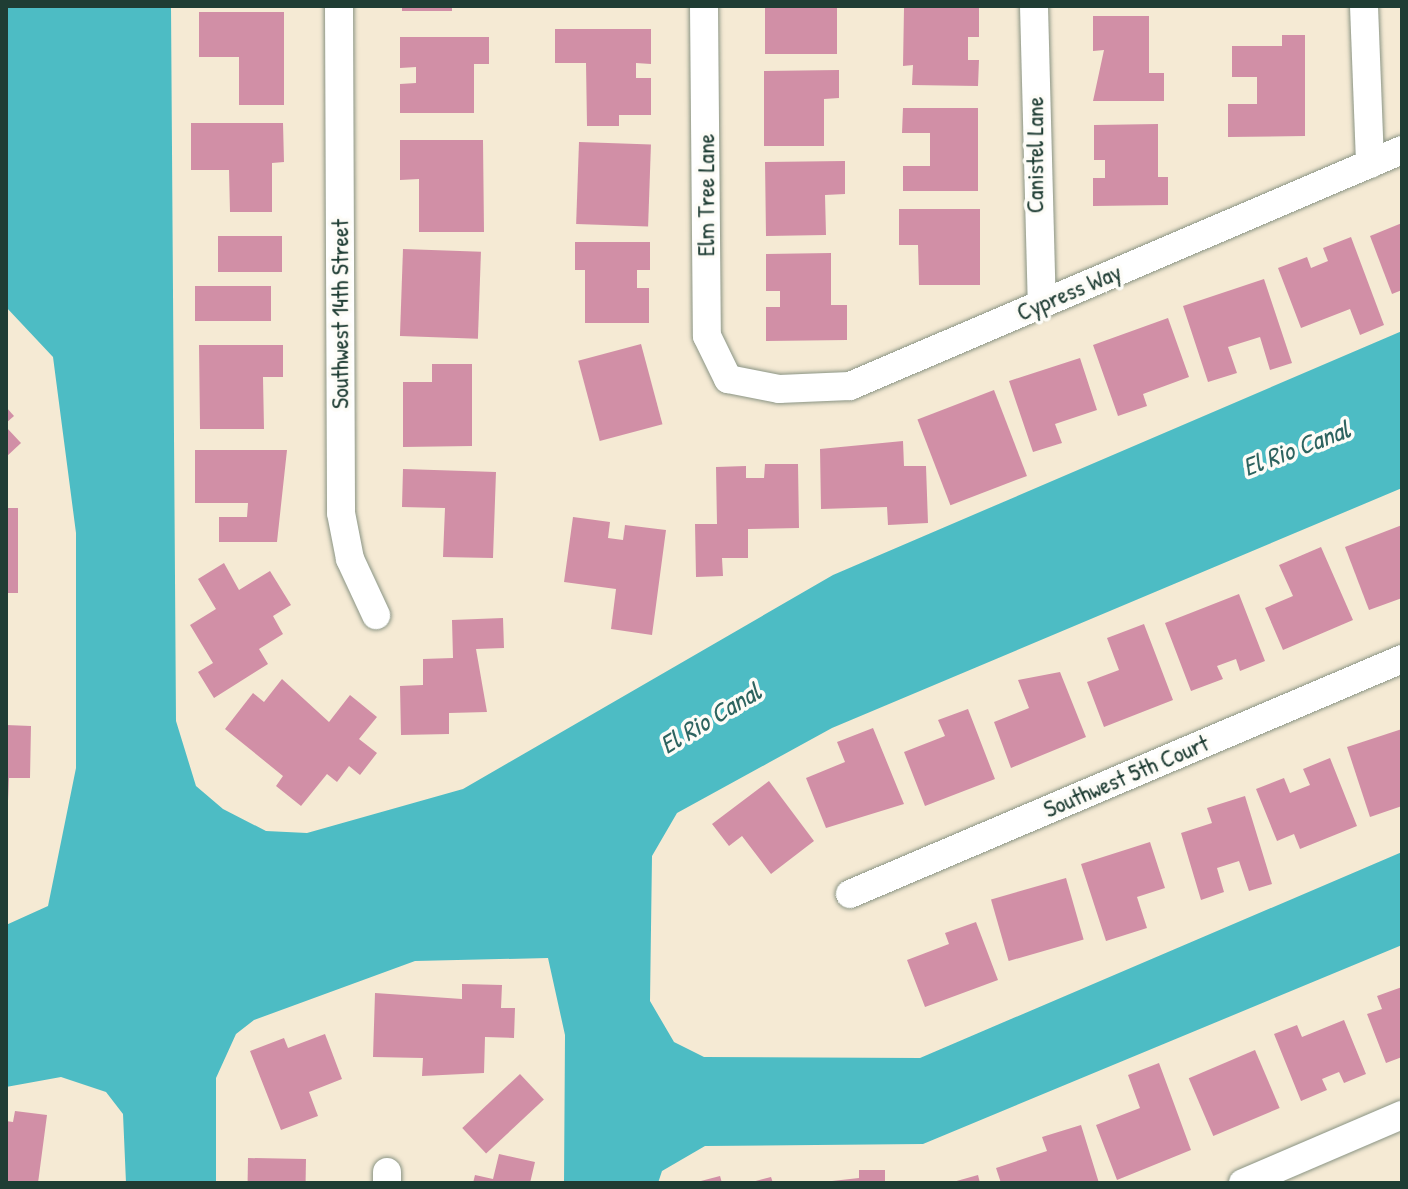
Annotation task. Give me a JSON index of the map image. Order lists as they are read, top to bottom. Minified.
{"streets":{"street":["Canistel Lane","Elm Tree Lane","Cypress Way","Southwest 14th Street","Southwest 5th Court"]},"crossings":[["Canistel Lane","Cypress Way"],["Elm Tree Lane","Cypress Way"]],"water":["El Rio Canal"]}
